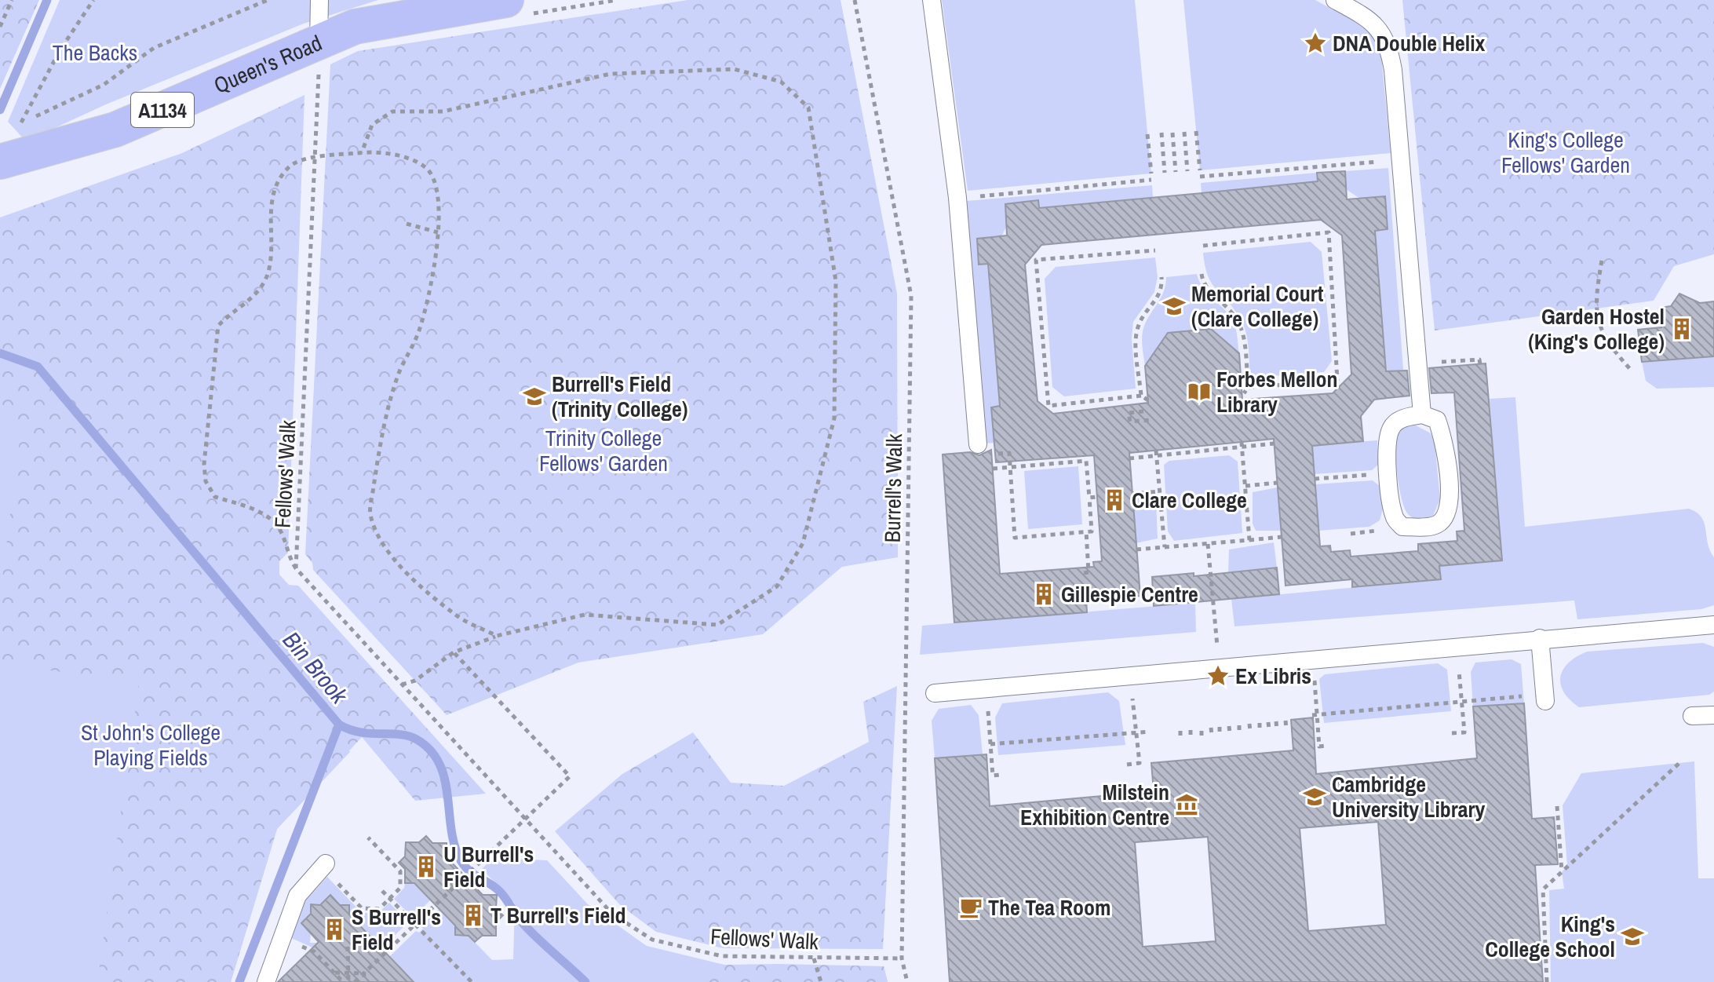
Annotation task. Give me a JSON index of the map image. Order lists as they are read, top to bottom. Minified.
{"streets":{"main road":["Queen's Road","A1134"],"path":["Fellows' Walk","Burrell's Walk"]},"crossings":[["Queen's Road","Fellows' Walk"],["Fellows' Walk","Burrell's Walk"]],"water":["Bin Brook"],"parks":["The Backs","King's College Fellows' Garden","Trinity College Fellows' Garden","St John's College Playing Fields"],"places":{"place":["DNA Double Helix","Ex Libris"],"school or university":["Memorial Court (Clare College)","Burrell's Field (Trinity College)","Cambridge University Library","King's College School"],"building":["Garden Hostel (King's College)","Clare College","Gillespie Centre","U Burrell's Field","T Burrell's Field","S Burrell's Field"],"library":["Forbes Mellon Library"],"museum":["Milstein Exhibition Centre"],"cafe":["The Tea Room"]}}
